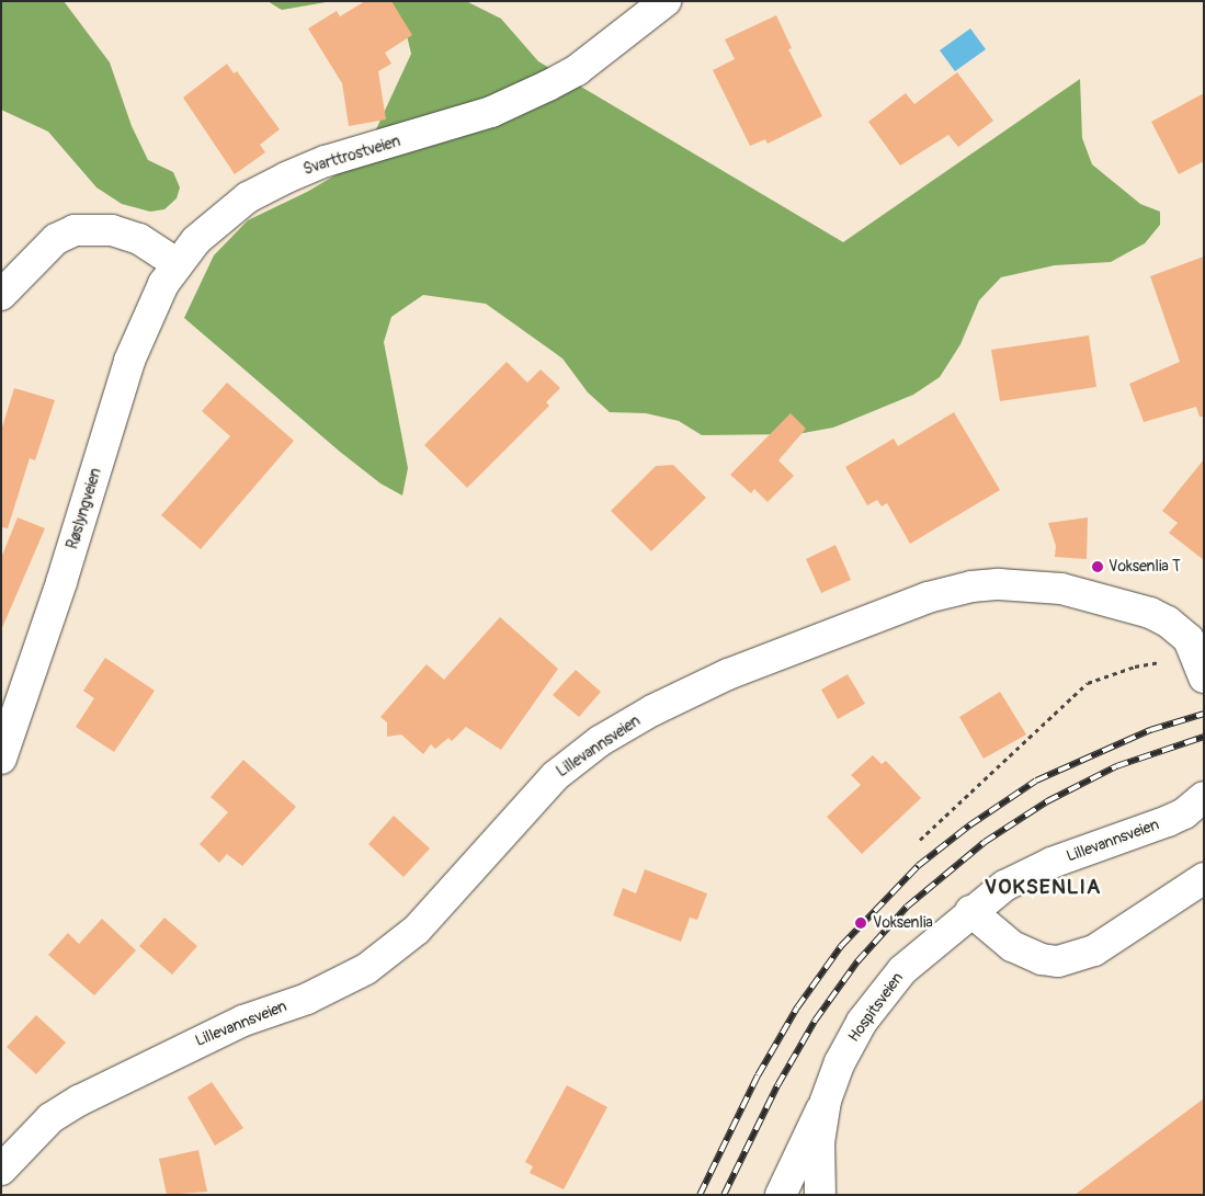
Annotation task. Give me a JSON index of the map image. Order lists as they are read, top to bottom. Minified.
{"streets":{"street":["Svarttrostveien","Røslyngveien","Lillevannsveien","Hospitsveien"]},"crossings":[["Svarttrostveien","Røslyngveien"],["Lillevannsveien","Hospitsveien"]],"districts":["VOKSENLIA"],"places":["Voksenlia T","Voksenlia"]}
